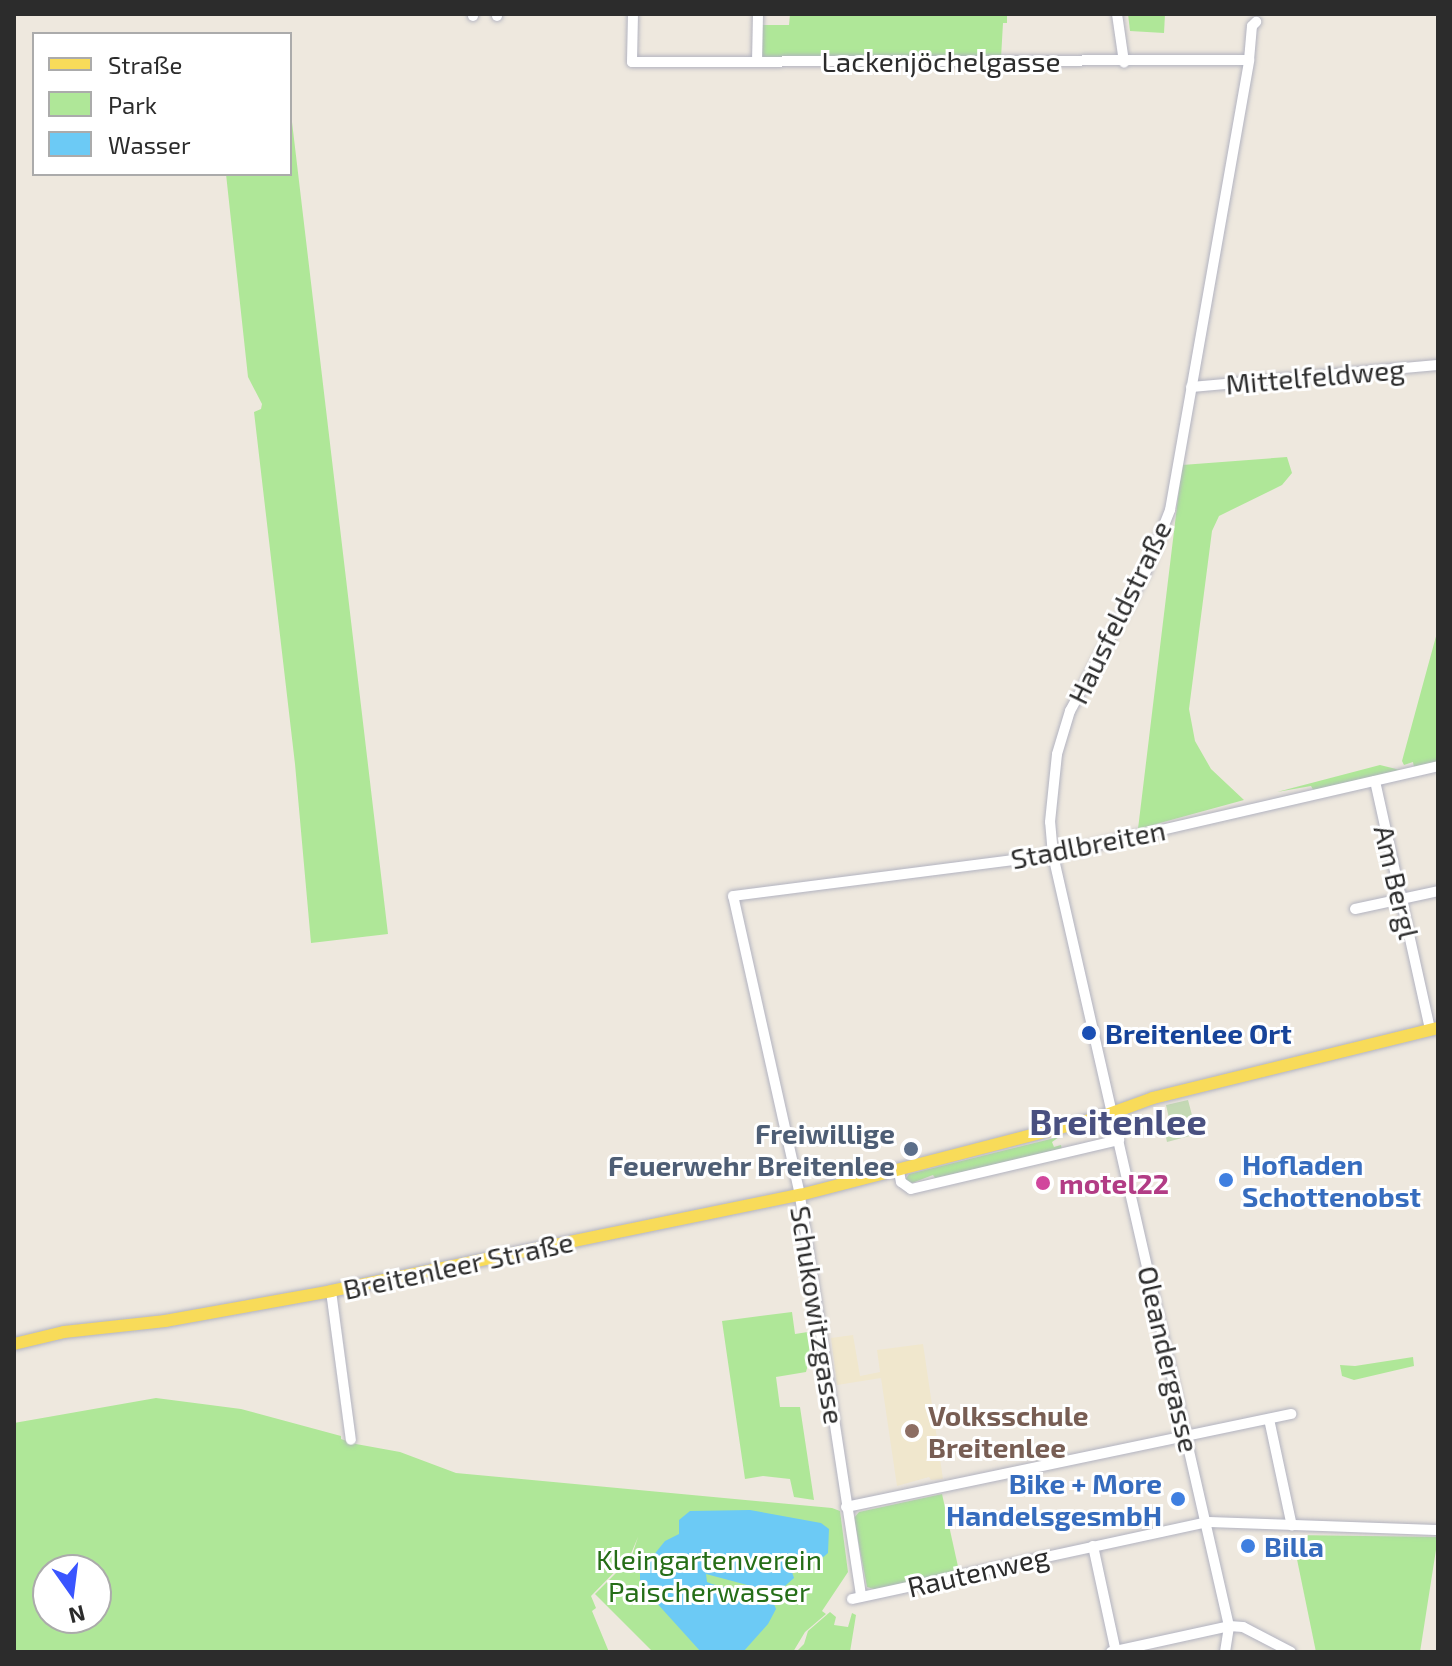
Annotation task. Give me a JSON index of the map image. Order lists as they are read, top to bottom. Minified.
{"streets":{"main road":["Breitenleer Straße"],"street":["Lackenjöchelgasse","Mittelfeldweg","Hausfeldstraße","Stadlbreiten","Am Bergl","Schukowitzgasse","Oleandergasse","Rautenweg"]},"crossings":[["Lackenjöchelgasse","Hausfeldstraße"],["Mittelfeldweg","Hausfeldstraße"],["Hausfeldstraße","Stadlbreiten"],["Hausfeldstraße","Breitenleer Straße"],["Hausfeldstraße","Oleandergasse"],["Stadlbreiten","Am Bergl"],["Stadlbreiten","Schukowitzgasse"],["Am Bergl","Breitenleer Straße"],["Breitenleer Straße","Schukowitzgasse"],["Breitenleer Straße","Oleandergasse"],["Schukowitzgasse","Rautenweg"],["Oleandergasse","Rautenweg"]],"districts":["Breitenlee"],"parks":["Kleingartenverein Paischerwasser"],"places":["Breitenlee Ort","Freiwillige Feuerwehr Breitenlee","Hofladen Schottenobst","motel22","Volksschule Breitenlee","Bike + More HandelsgesmbH","Billa"],"legend":["Straße","Park","Wasser"],"north":"bottom"}
